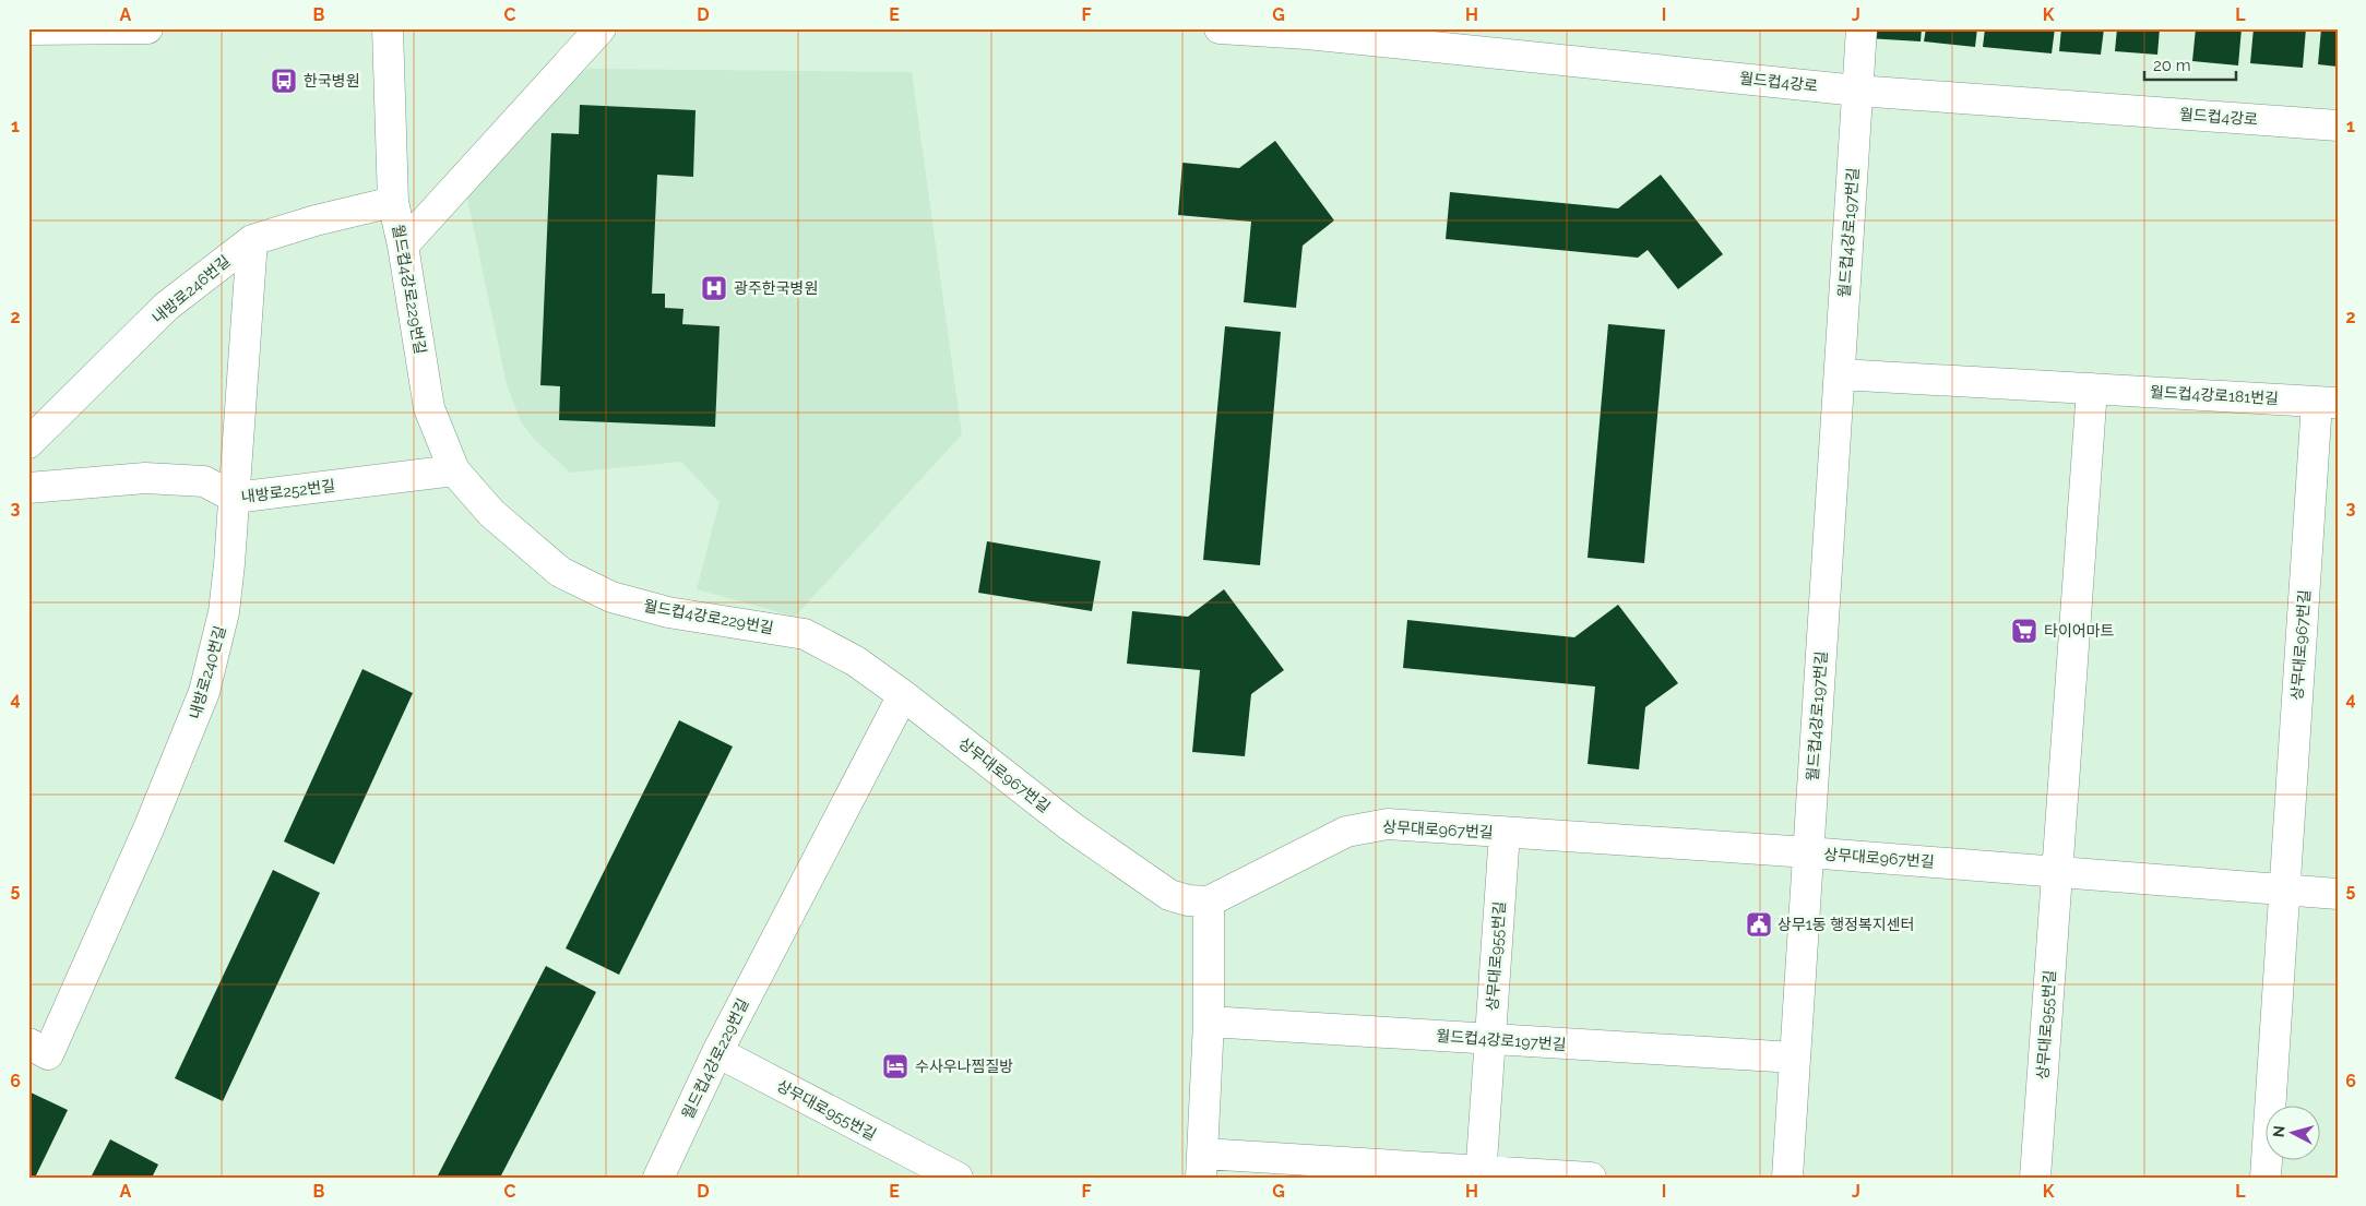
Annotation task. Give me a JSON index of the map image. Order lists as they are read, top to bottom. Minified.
{"streets":{"street":["월드컵4강로","월드컵4강로197번길","내방로246번길","월드컵4강로229번길","월드컵4강로181번길","내방로252번길","상무대로967번길","내방로240번길","상무대로955번길"]},"crossings":[["월드컵4강로","월드컵4강로197번길"],["월드컵4강로197번길","상무대로967번길"],["월드컵4강로197번길","상무대로955번길"],["내방로246번길","월드컵4강로229번길"],["내방로246번길","내방로240번길"],["월드컵4강로229번길","내방로252번길"],["월드컵4강로229번길","상무대로967번길"],["월드컵4강로229번길","상무대로955번길"],["월드컵4강로181번길","상무대로967번길"],["내방로252번길","내방로240번길"],["상무대로967번길","상무대로955번길"]],"places":{"bus stop":["한국병원"],"hospital":["광주한국병원"],"supermarket":["타이어마트"],"public building":["상무1동 행정복지센터"],"hotel":["수사우나찜질방"]},"scale_bar":"20 m","north":"left","grid":{"columns":["A","B","C","D","E","F","G","H","I","J","K","L"],"rows":["1","2","3","4","5","6"]}}
